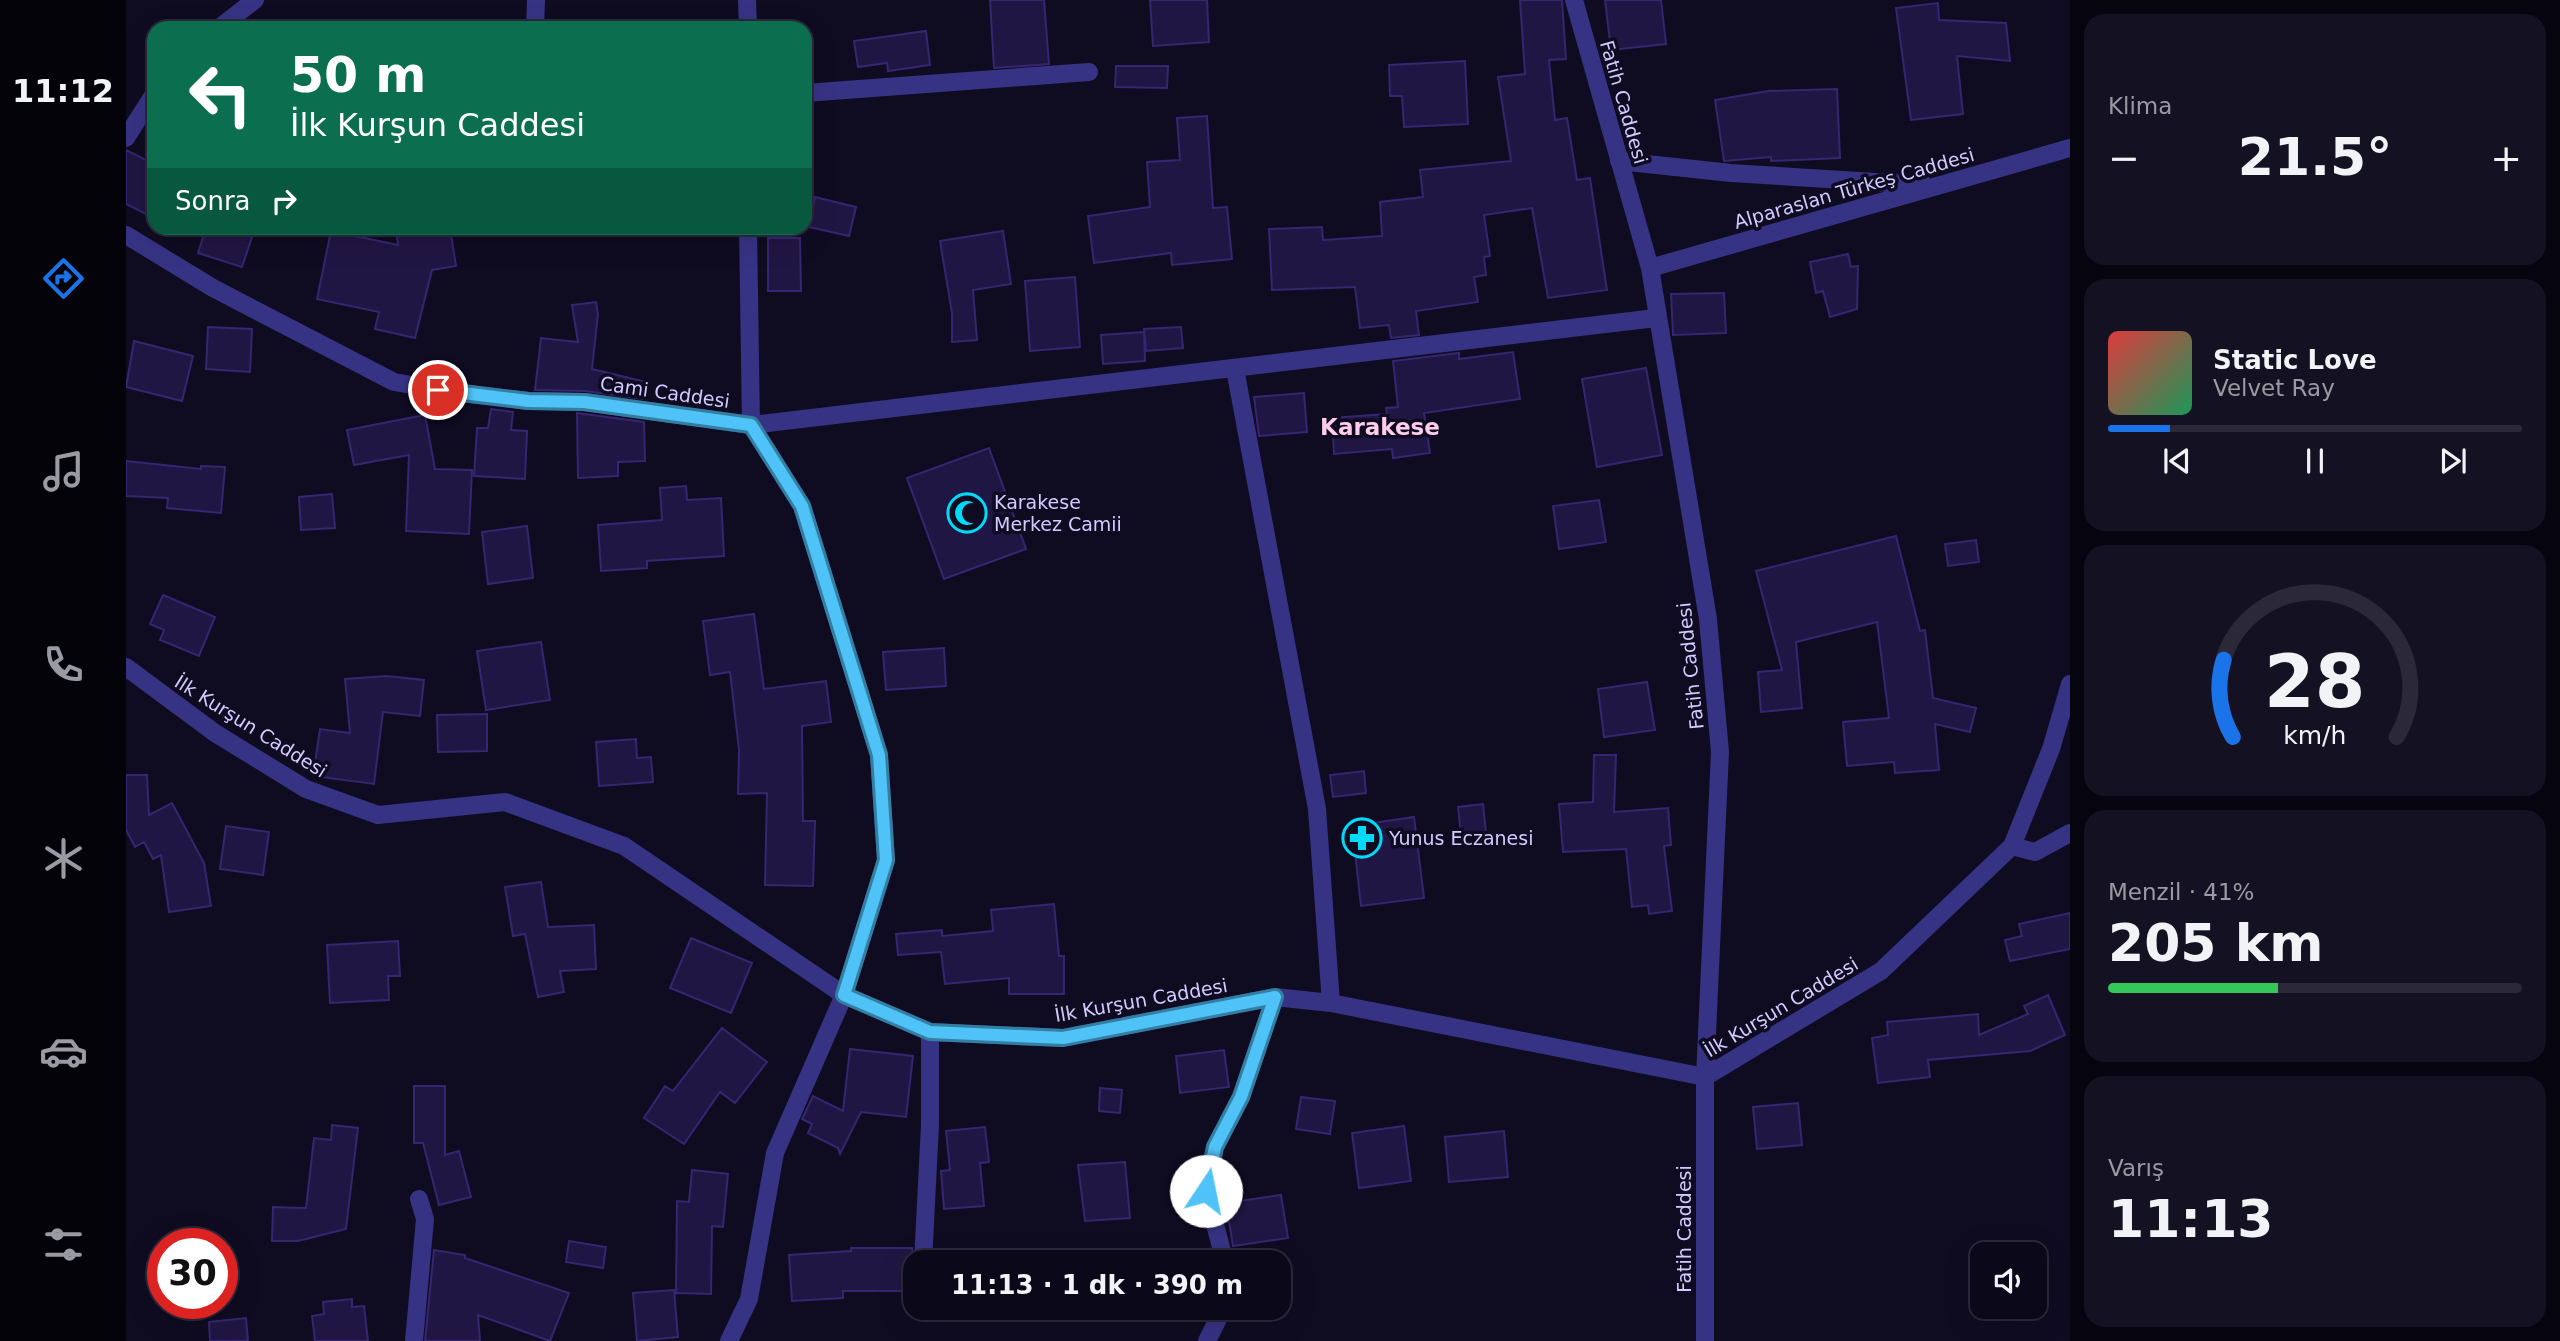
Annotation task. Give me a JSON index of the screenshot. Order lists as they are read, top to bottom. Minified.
{"streets":{"street":["Fatih Caddesi","Alparaslan Türkeş Caddesi","Cami Caddesi","İlk Kurşun Caddesi"]},"crossings":[["Fatih Caddesi","Alparaslan Türkeş Caddesi"],["Fatih Caddesi","Cami Caddesi"],["Fatih Caddesi","İlk Kurşun Caddesi"]],"districts":["Karakese"],"places":{"mosque":["Karakese Merkez Camii"],"pharmacy":["Yunus Eczanesi"]},"page":{"tabs":"11:12","tile":["Klima",["Menzil · 41%","205 km"],["Varış","11:13"]],"turn":["50 m","İlk Kurşun Caddesi"],"heat":["−","21.5°","+"],"then":"Sonra","song":["Static Love","Velvet Ray"],"limit":"30","trip":"11:13 · 1 dk · 390 m","gauge":["28","km/h"]}}
